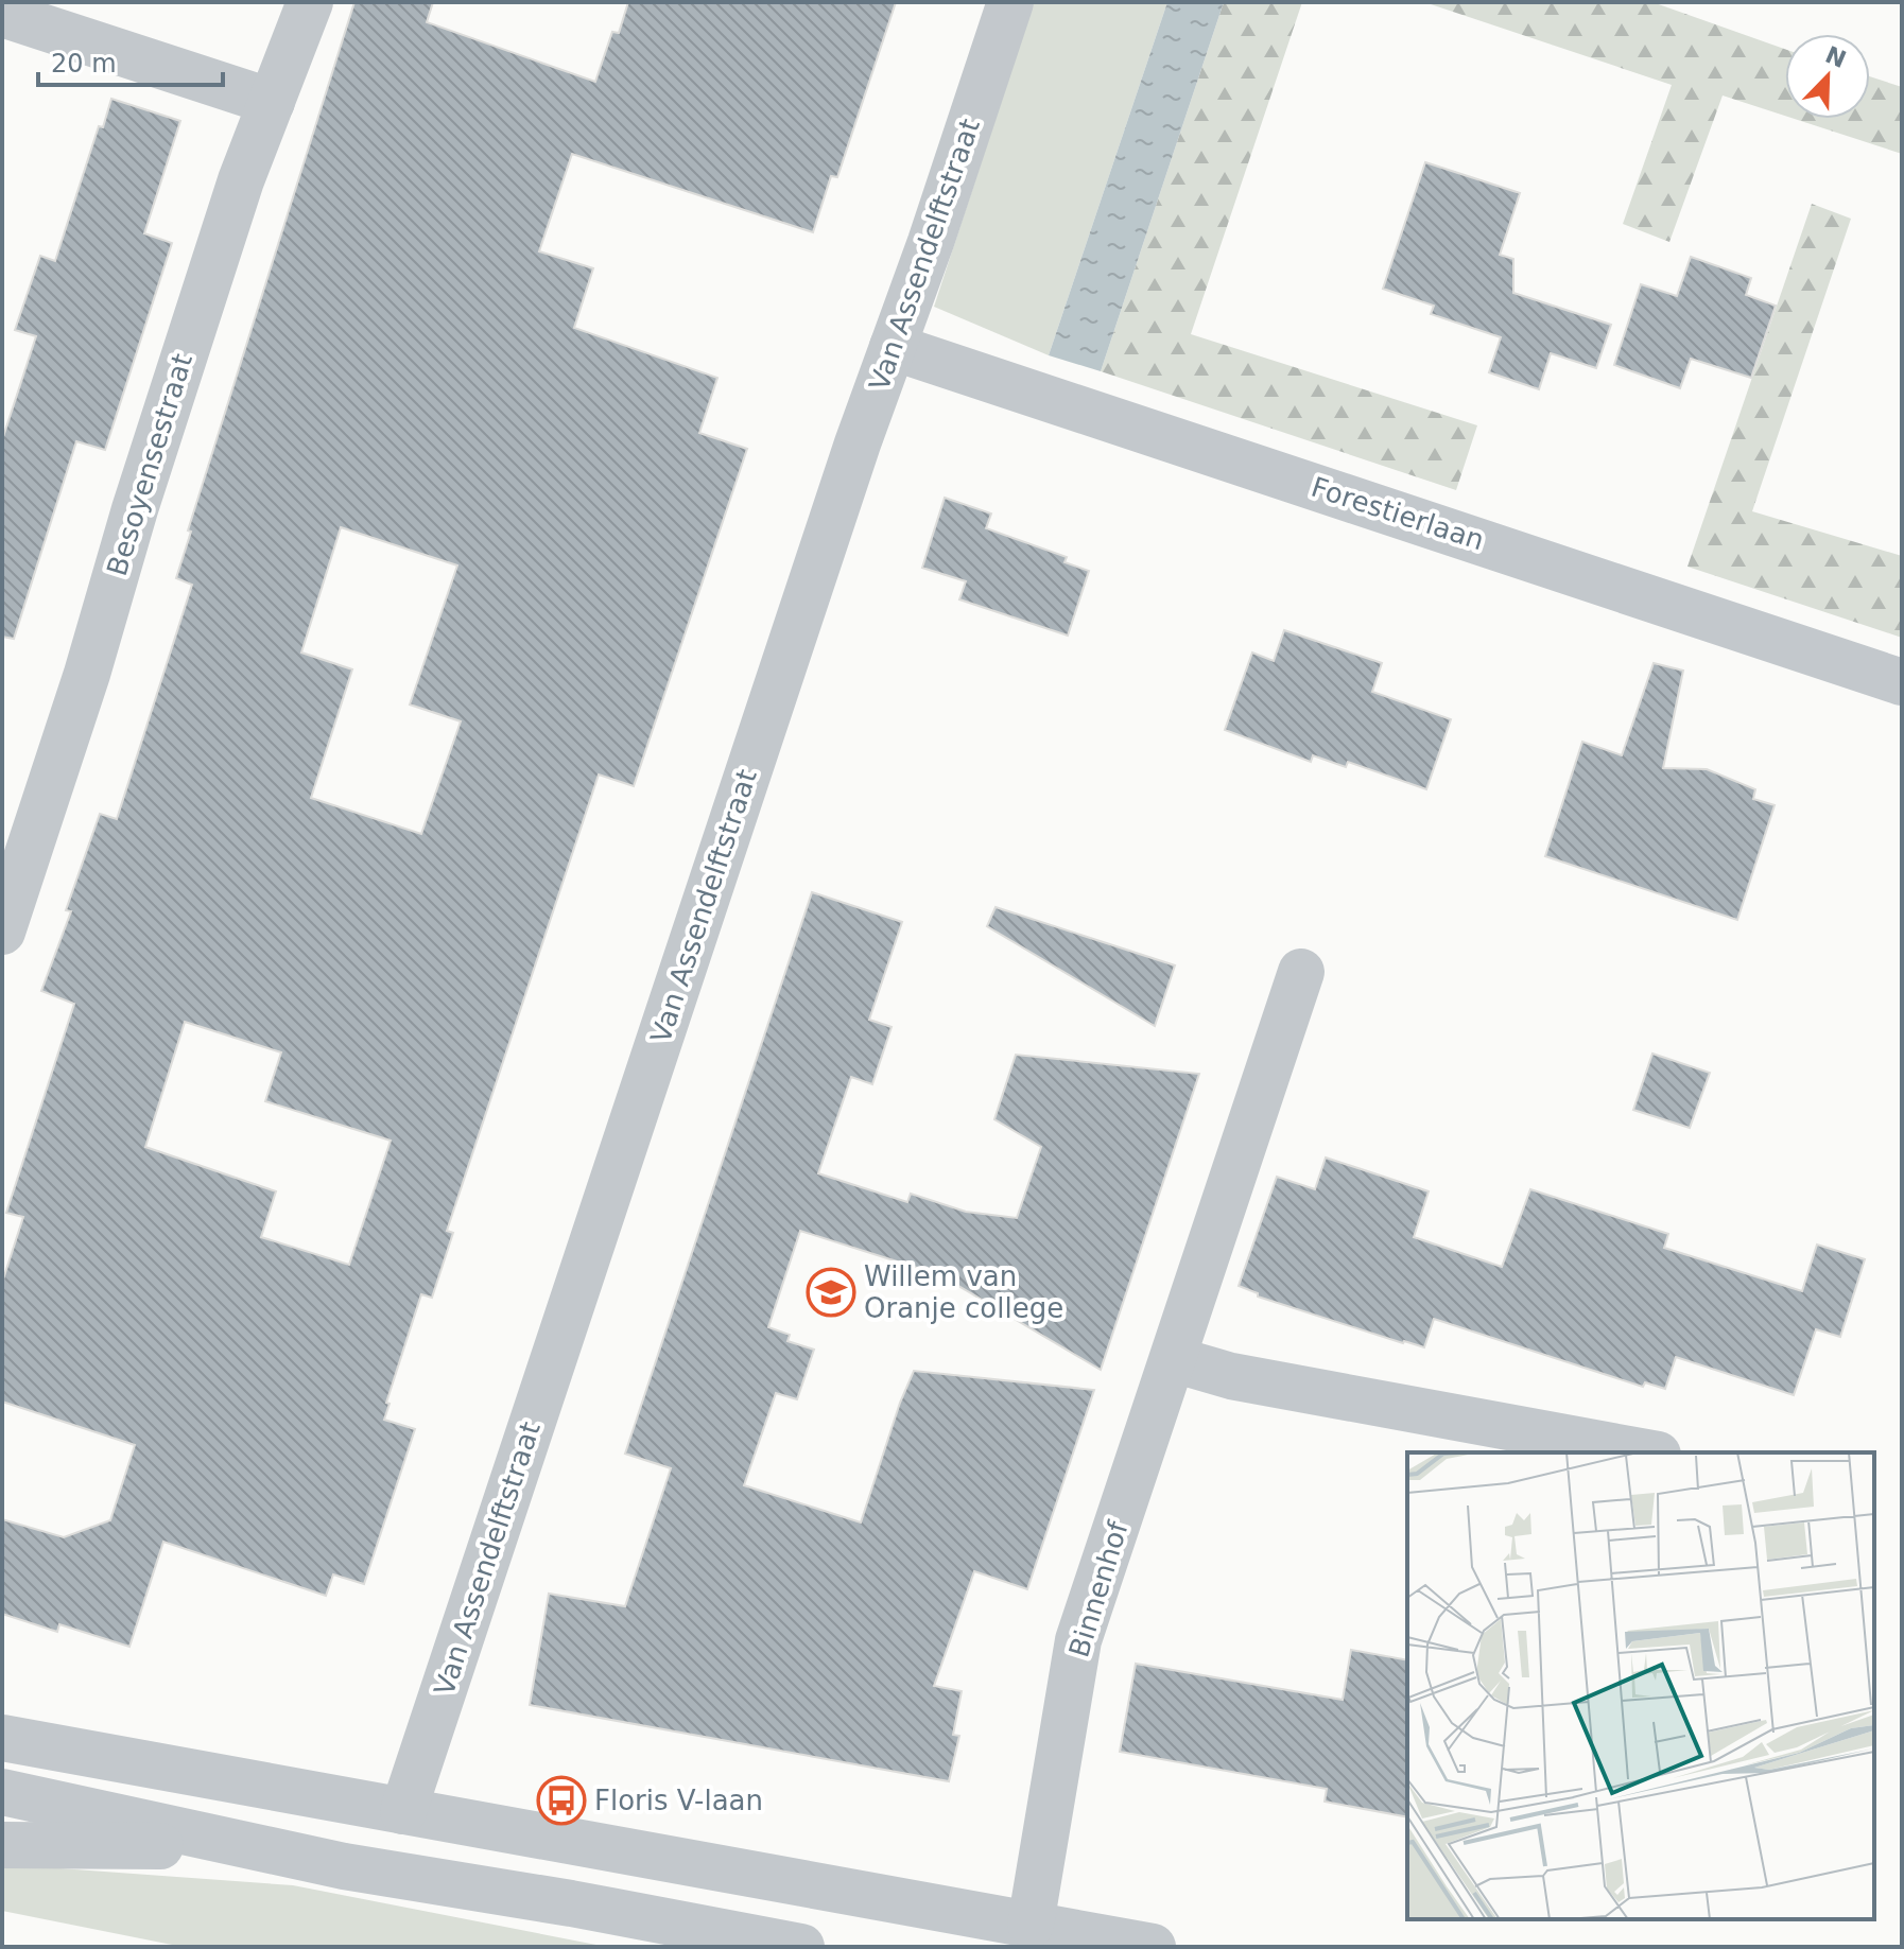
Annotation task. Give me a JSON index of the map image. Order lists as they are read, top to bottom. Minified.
{"streets":{"street":["Van Assendelftstraat","Besoyensestraat","Forestierlaan","Binnenhof"]},"crossings":[["Van Assendelftstraat","Forestierlaan"]],"places":{"school or university":["Willem van Oranje college"],"bus stop":["Floris V-laan"]},"scale_bar":"20 m","north":"top right"}
